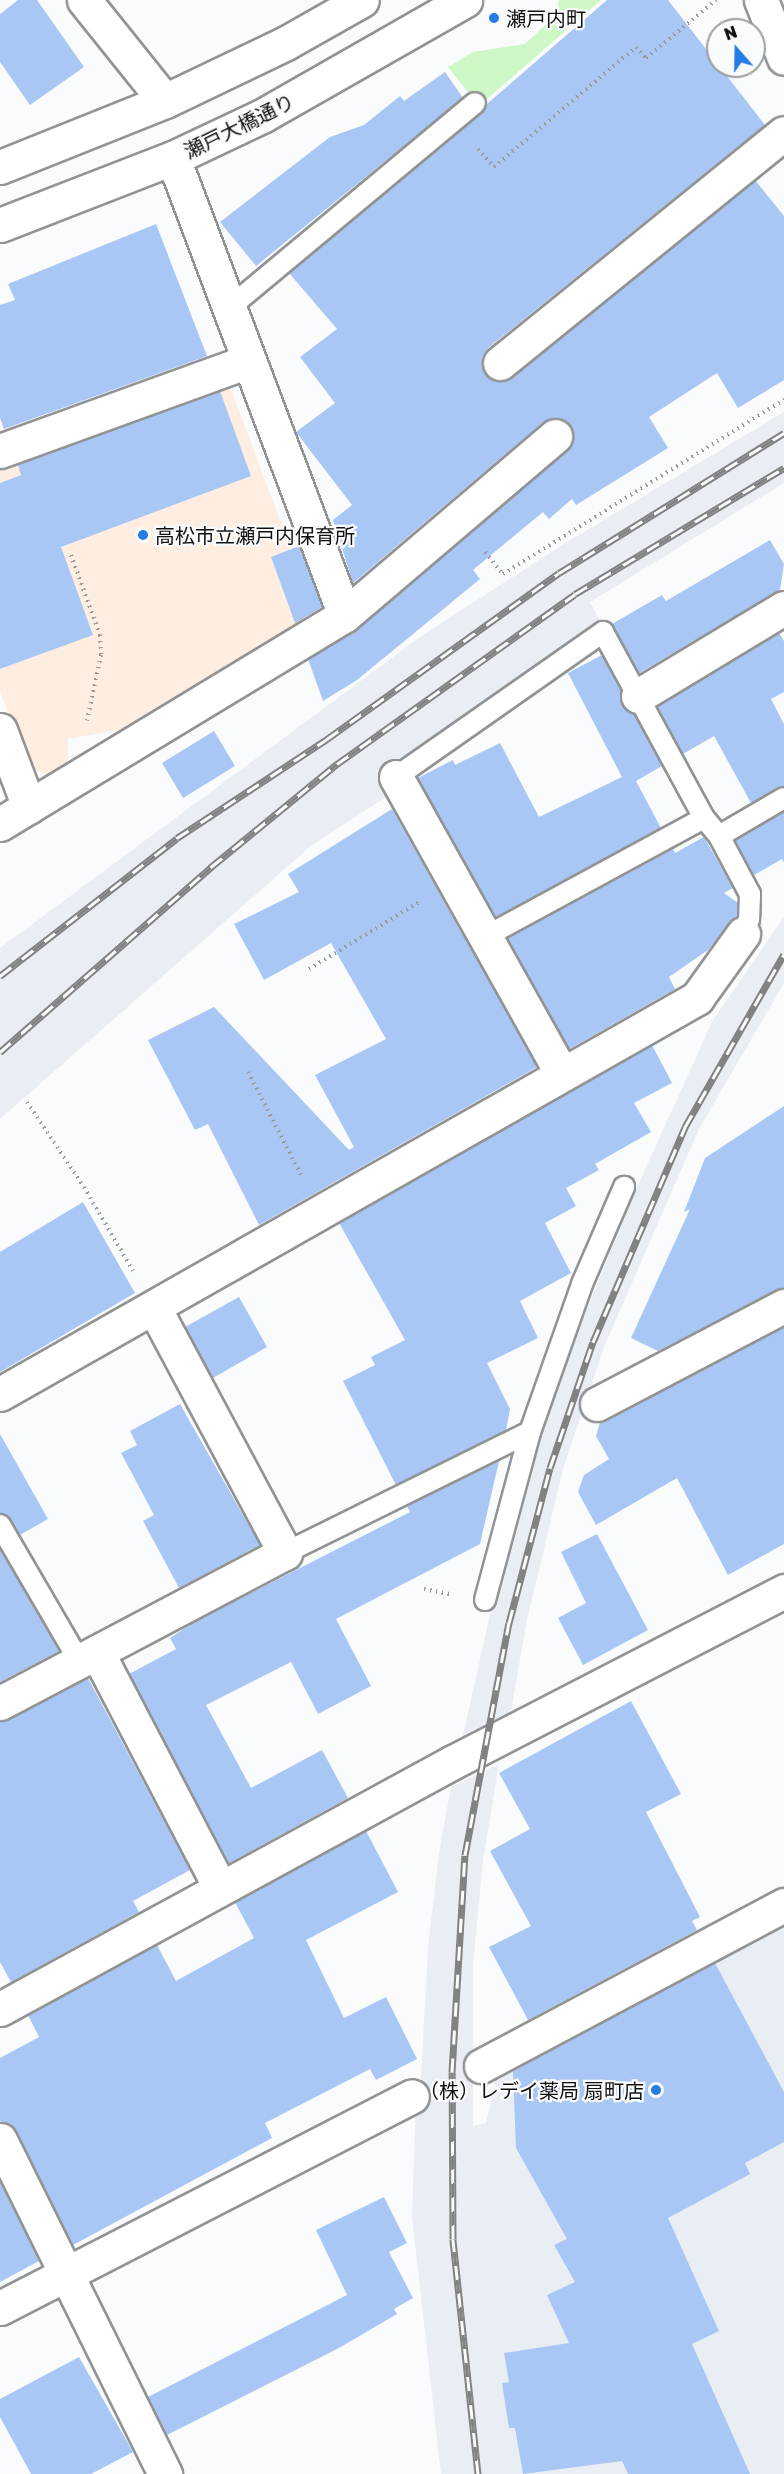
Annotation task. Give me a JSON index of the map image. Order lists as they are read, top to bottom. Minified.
{"streets":{"street":["瀬戸大橋通り"]},"places":["瀬戸内町","高松市立瀬戸内保育所","（株）レデイ薬局 扇町店"],"north":"top"}
